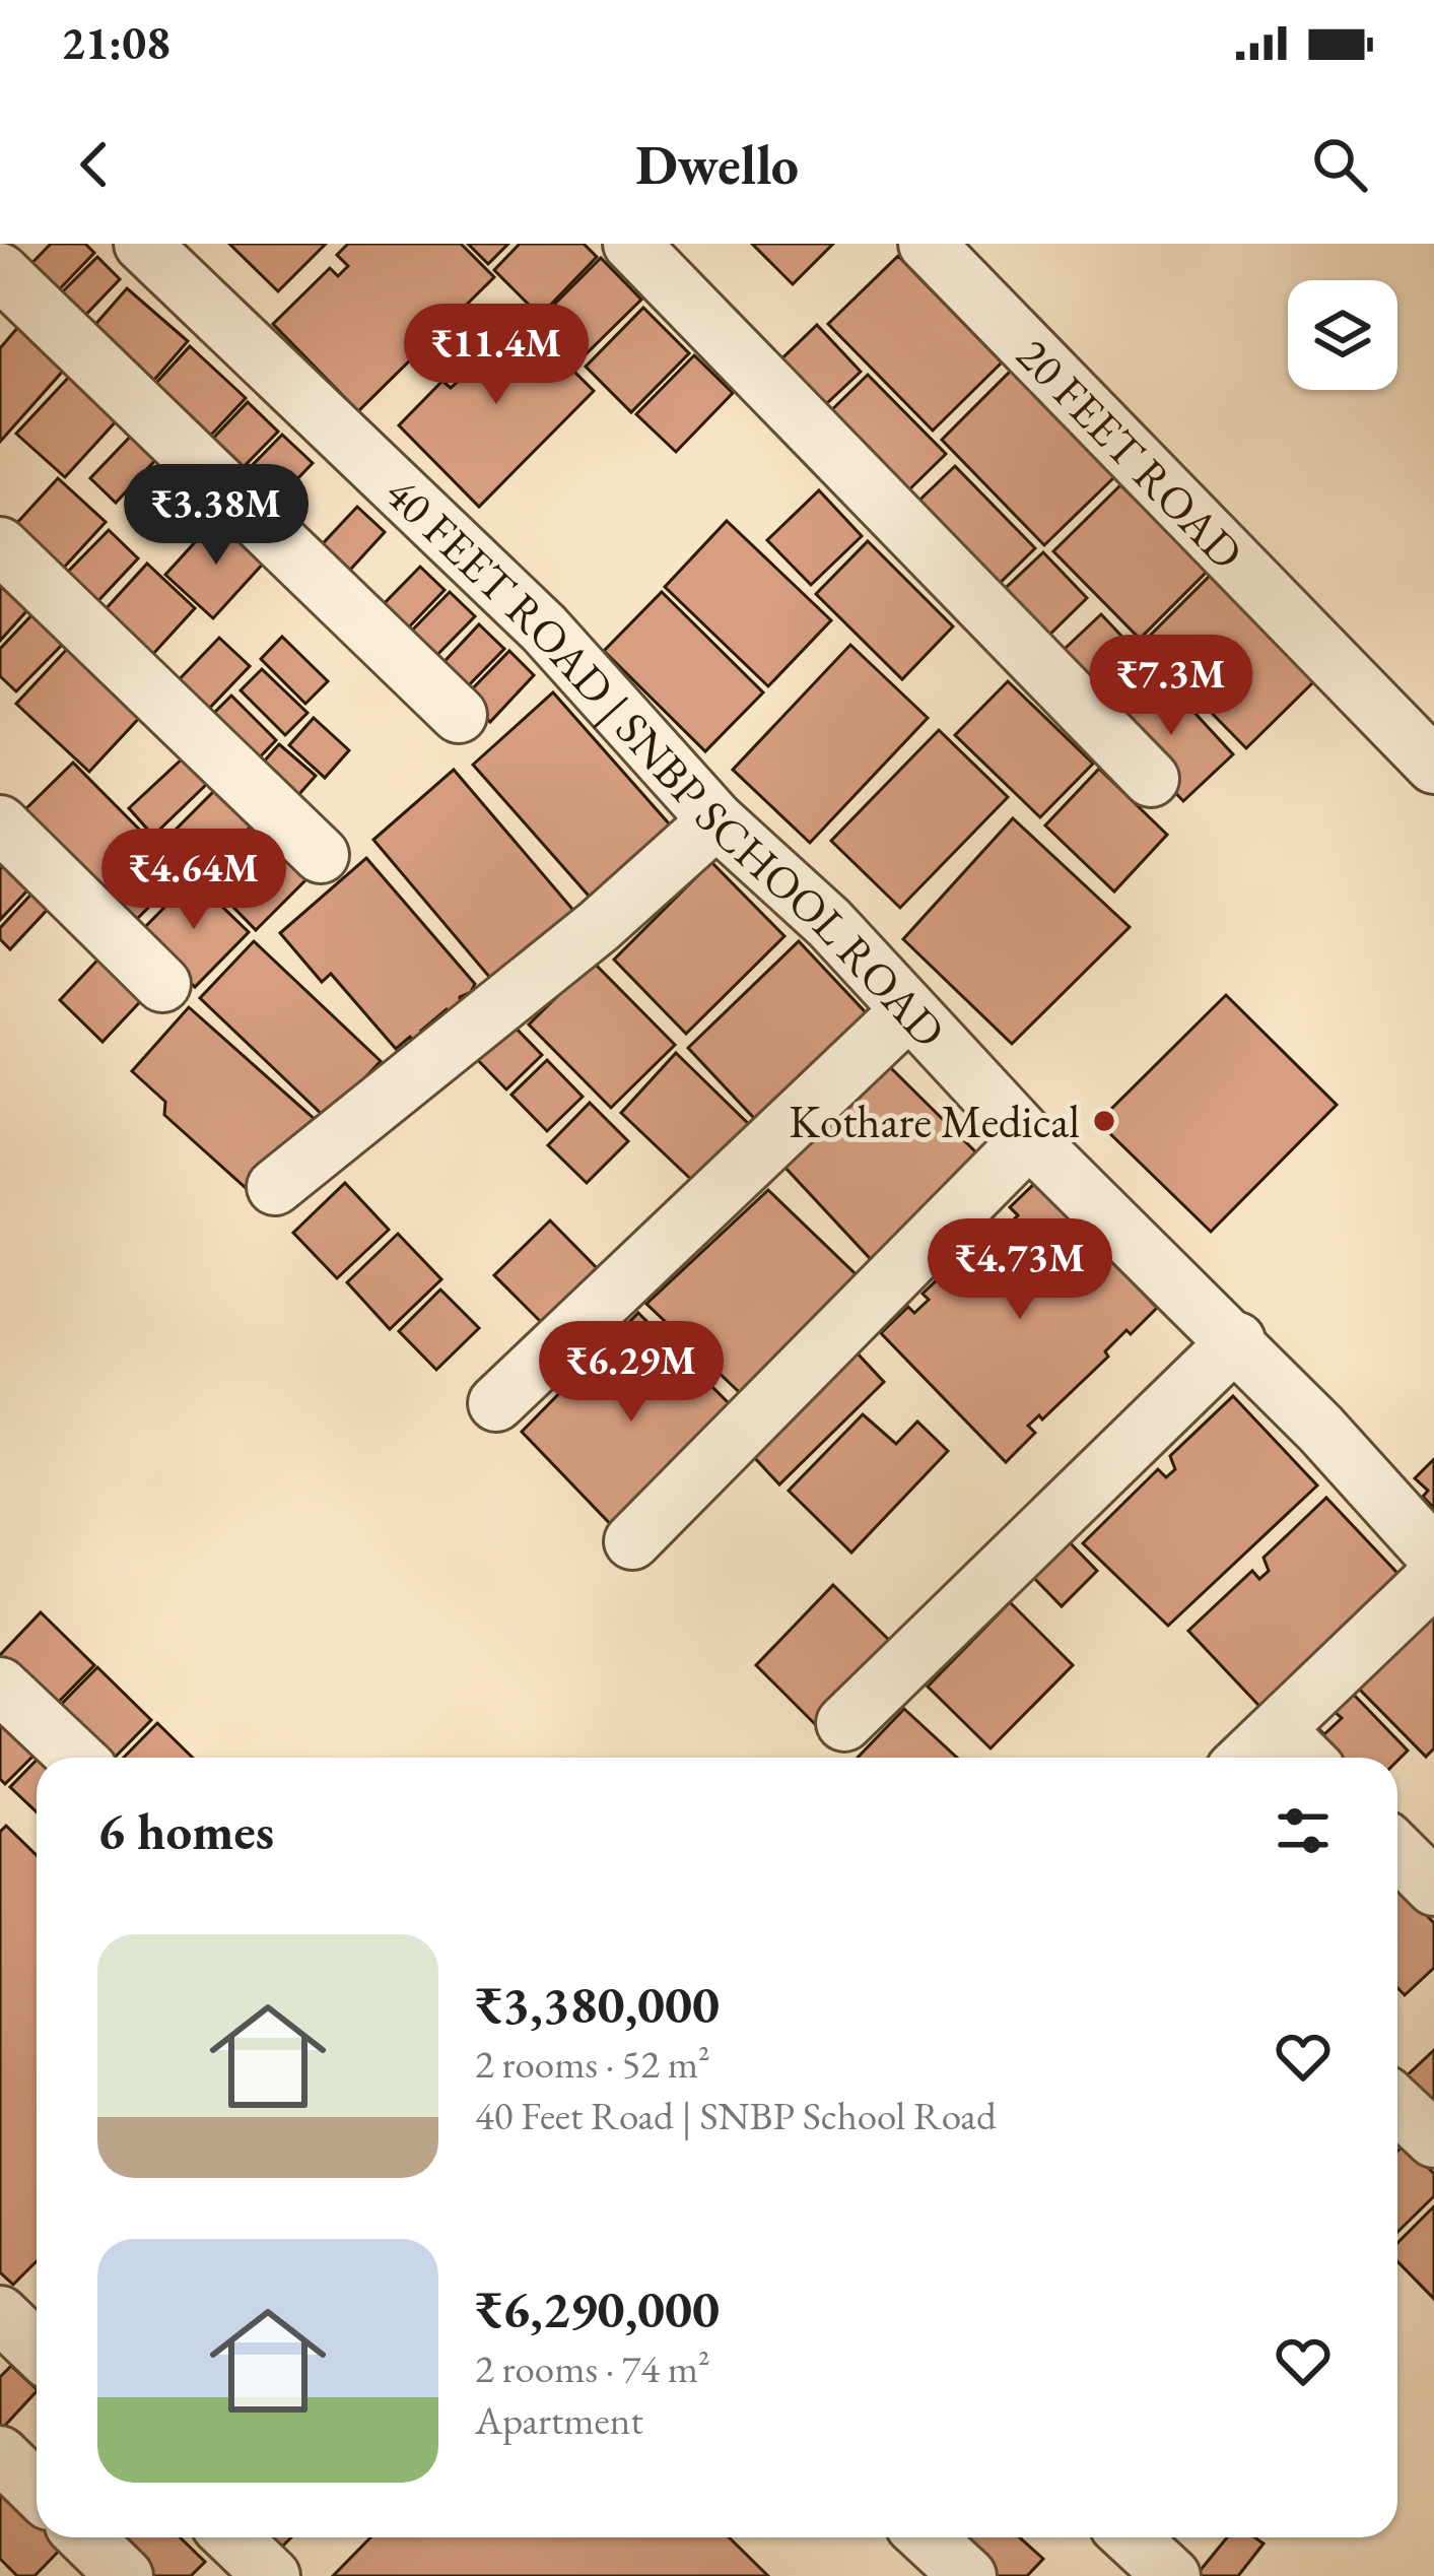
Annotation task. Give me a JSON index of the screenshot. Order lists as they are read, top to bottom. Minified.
{"streets":{"street":["20 FEET ROAD","40 FEET ROAD | SNBP SCHOOL ROAD"]},"places":["Kothare Medical"],"page":{"status":"21:08","header":"Dwello","price":["₹11.4M","₹3.38M","₹7.3M","₹4.64M","₹4.73M","₹6.29M"],"heading":"6 homes","list":[{"name":"₹3,380,000","note":"2 rooms · 52 m² · 40 Feet Road | SNBP School Road"},{"name":"₹6,290,000","note":"2 rooms · 74 m² · Apartment"}]}}
